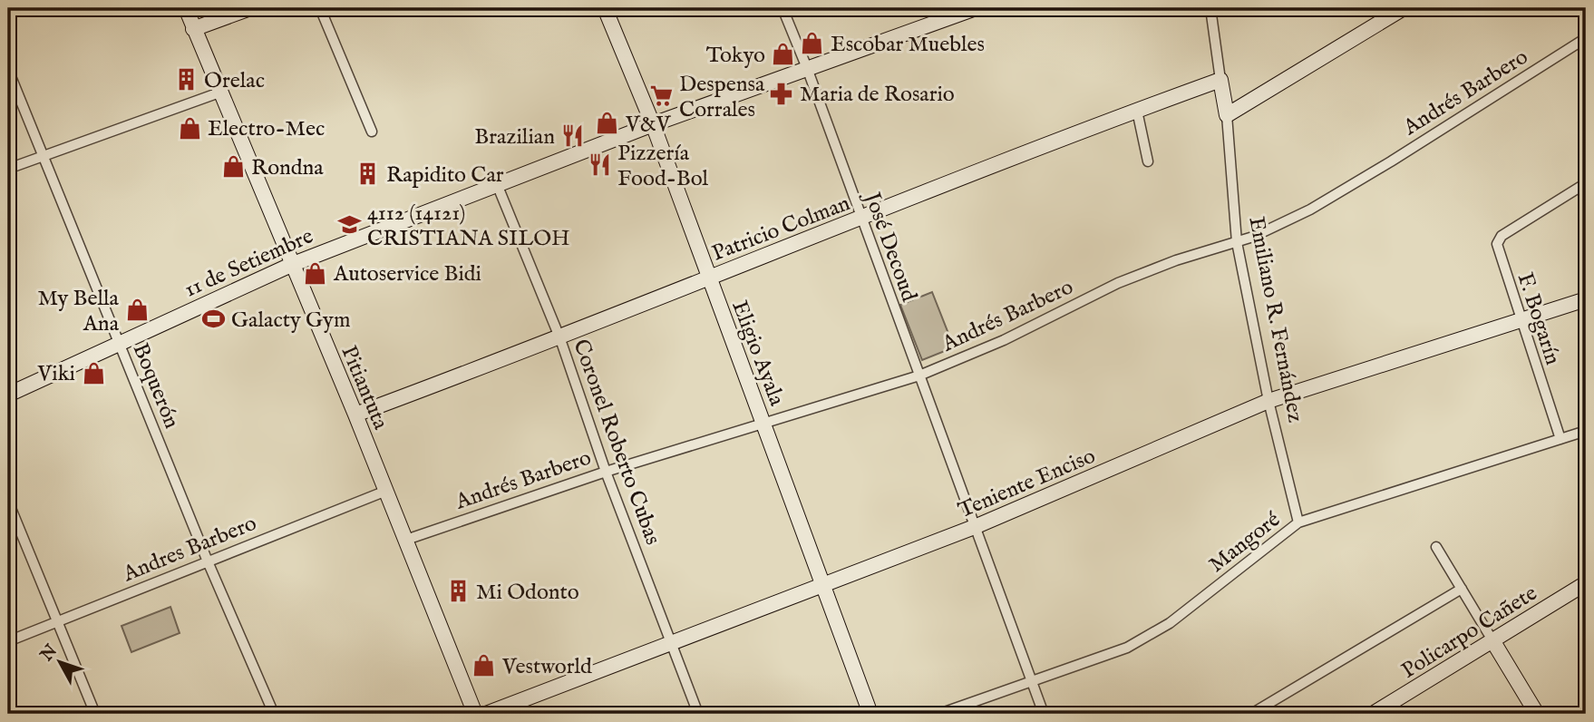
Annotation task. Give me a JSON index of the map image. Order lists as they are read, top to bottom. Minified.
{"streets":{"street":["Andrés Barbero","Patricio Colman","José Decoud","11 de Setiembre","F. Bogarín","Emiliano R. Fernández","Eligio Ayala","Boquerón","Pitiantuta","Coronel Roberto Cubas","Teniente Enciso","Mangoré","Andres Barbero","Policarpo Cañete"]},"crossings":[["Andrés Barbero","José Decoud"],["Andrés Barbero","Emiliano R. Fernández"],["Andrés Barbero","Eligio Ayala"],["Andrés Barbero","Pitiantuta"],["Andrés Barbero","Coronel Roberto Cubas"],["Patricio Colman","José Decoud"],["Patricio Colman","Emiliano R. Fernández"],["Patricio Colman","Eligio Ayala"],["Patricio Colman","Pitiantuta"],["Patricio Colman","Coronel Roberto Cubas"],["José Decoud","11 de Setiembre"],["José Decoud","Teniente Enciso"],["José Decoud","Mangoré"],["11 de Setiembre","Eligio Ayala"],["11 de Setiembre","Boquerón"],["11 de Setiembre","Pitiantuta"],["11 de Setiembre","Coronel Roberto Cubas"],["F. Bogarín","Teniente Enciso"],["F. Bogarín","Mangoré"],["Emiliano R. Fernández","Teniente Enciso"],["Emiliano R. Fernández","Mangoré"],["Eligio Ayala","Teniente Enciso"],["Boquerón","Andres Barbero"],["Pitiantuta","Andres Barbero"],["Coronel Roberto Cubas","Teniente Enciso"]],"places":{"shop":["Escobar Muebles","Tokyo","V&V","Electro-Mec","Rondna","Autoservice Bidi","My Bella Ana","Viki","Vestworld"],"building":["Orelac","Rapidito Car","Mi Odonto"],"pharmacy":["Maria de Rosario"],"supermarket":["Despensa Corrales"],"restaurant":["Brazilian","Pizzería Food-Bol"],"school or university":["4112 (14121) CRISTIANA SILOH"],"sports":["Galacty Gym"]},"north":"top left"}
